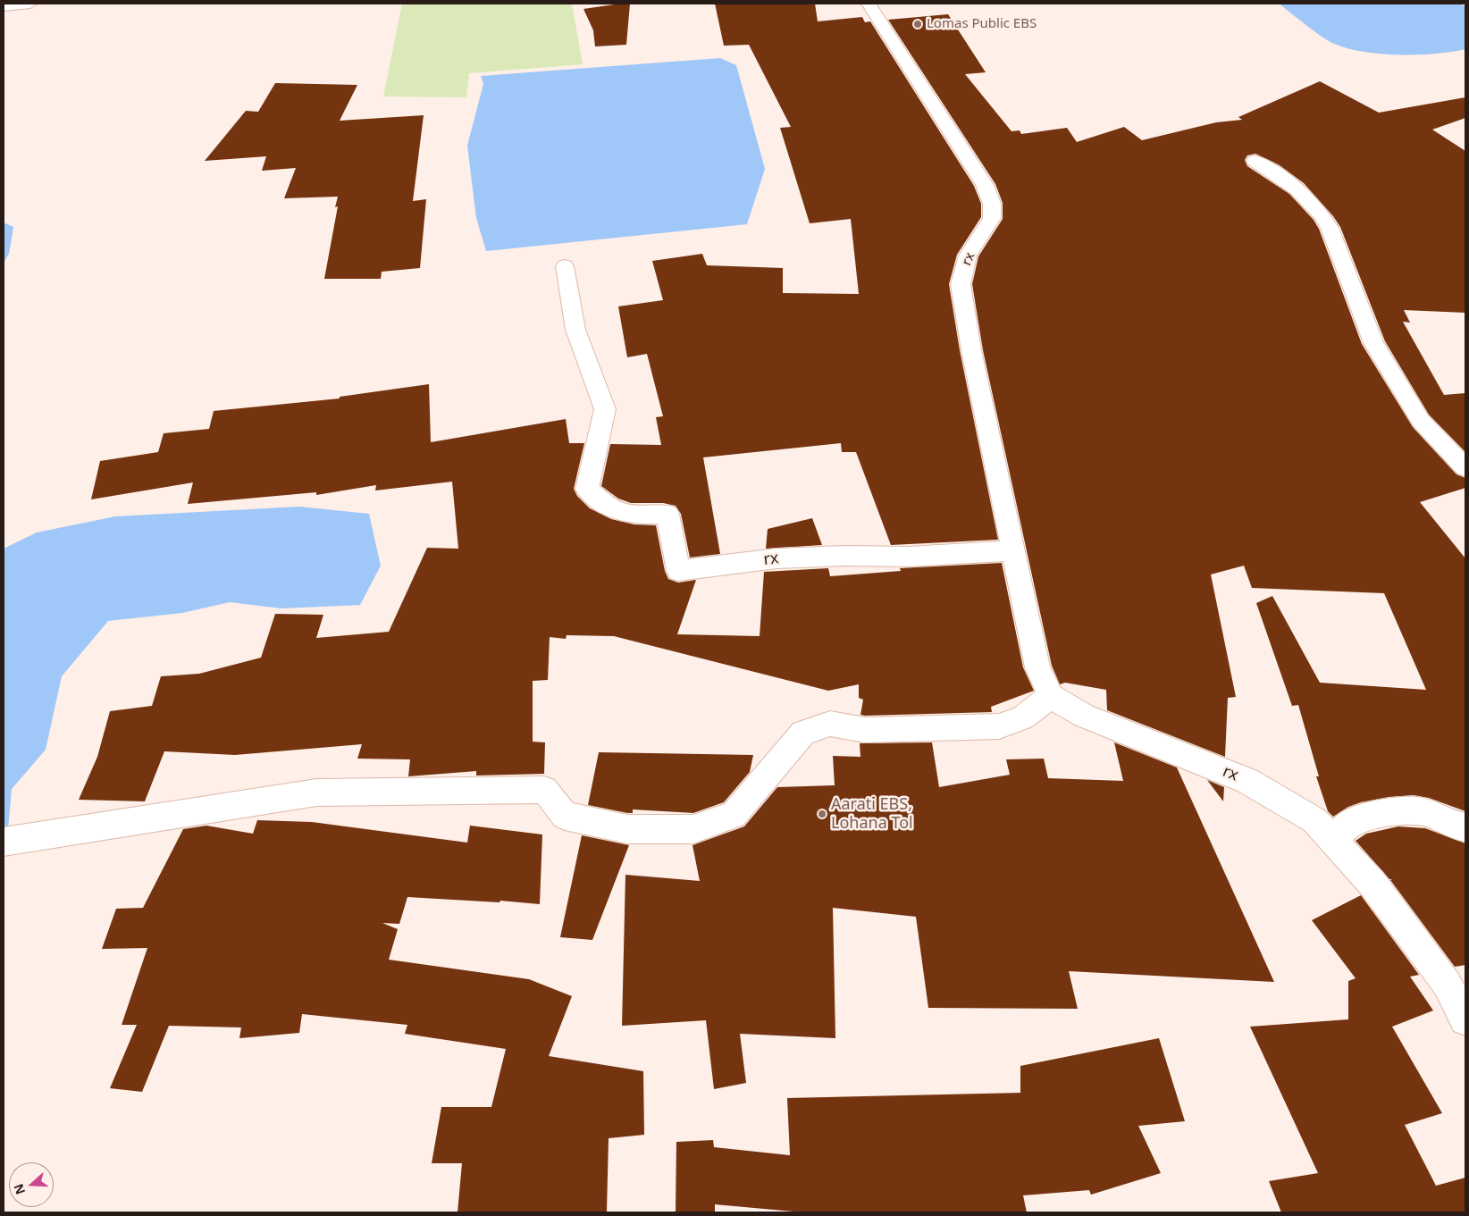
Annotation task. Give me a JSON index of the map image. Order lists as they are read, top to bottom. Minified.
{"streets":{"street":["rx"]},"places":["Lomas Public EBS","Aarati EBS, Lohana Tol"],"north":"left"}
